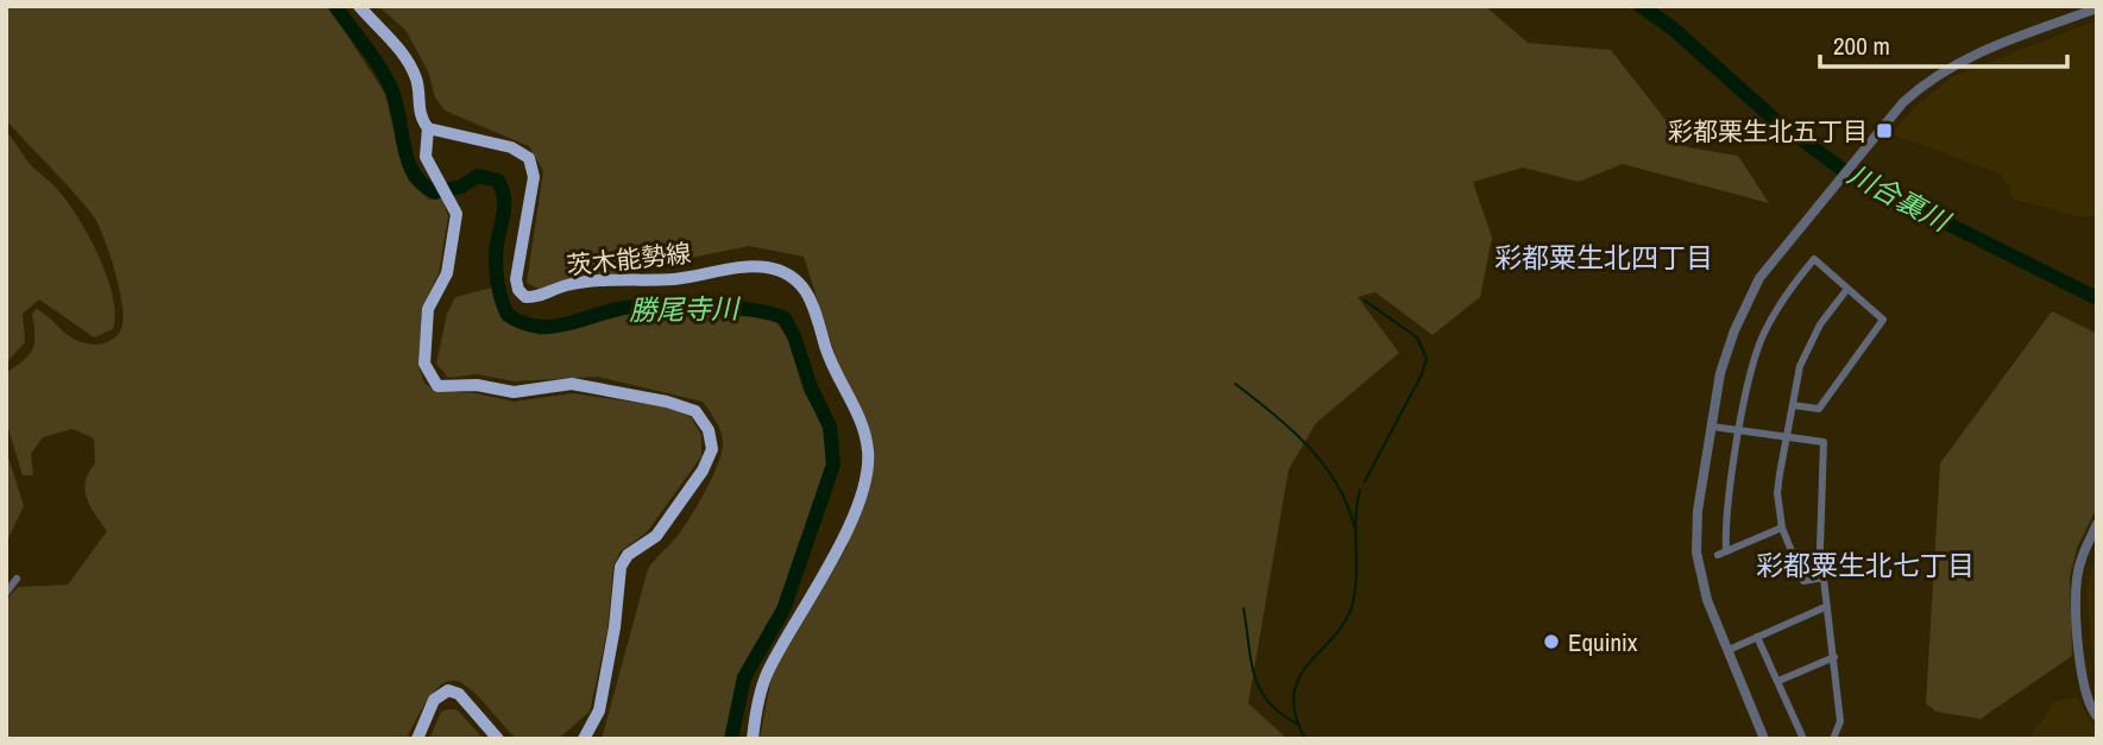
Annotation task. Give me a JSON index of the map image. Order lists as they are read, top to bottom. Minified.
{"streets":{"main road":["茨木能勢線"]},"districts":["彩都粟生北四丁目","彩都粟生北七丁目"],"water":["川合裏川","勝尾寺川"],"places":{"transit":["彩都栗生北五丁目"],"other":["Equinix"]},"scale_bar":"200 m"}
